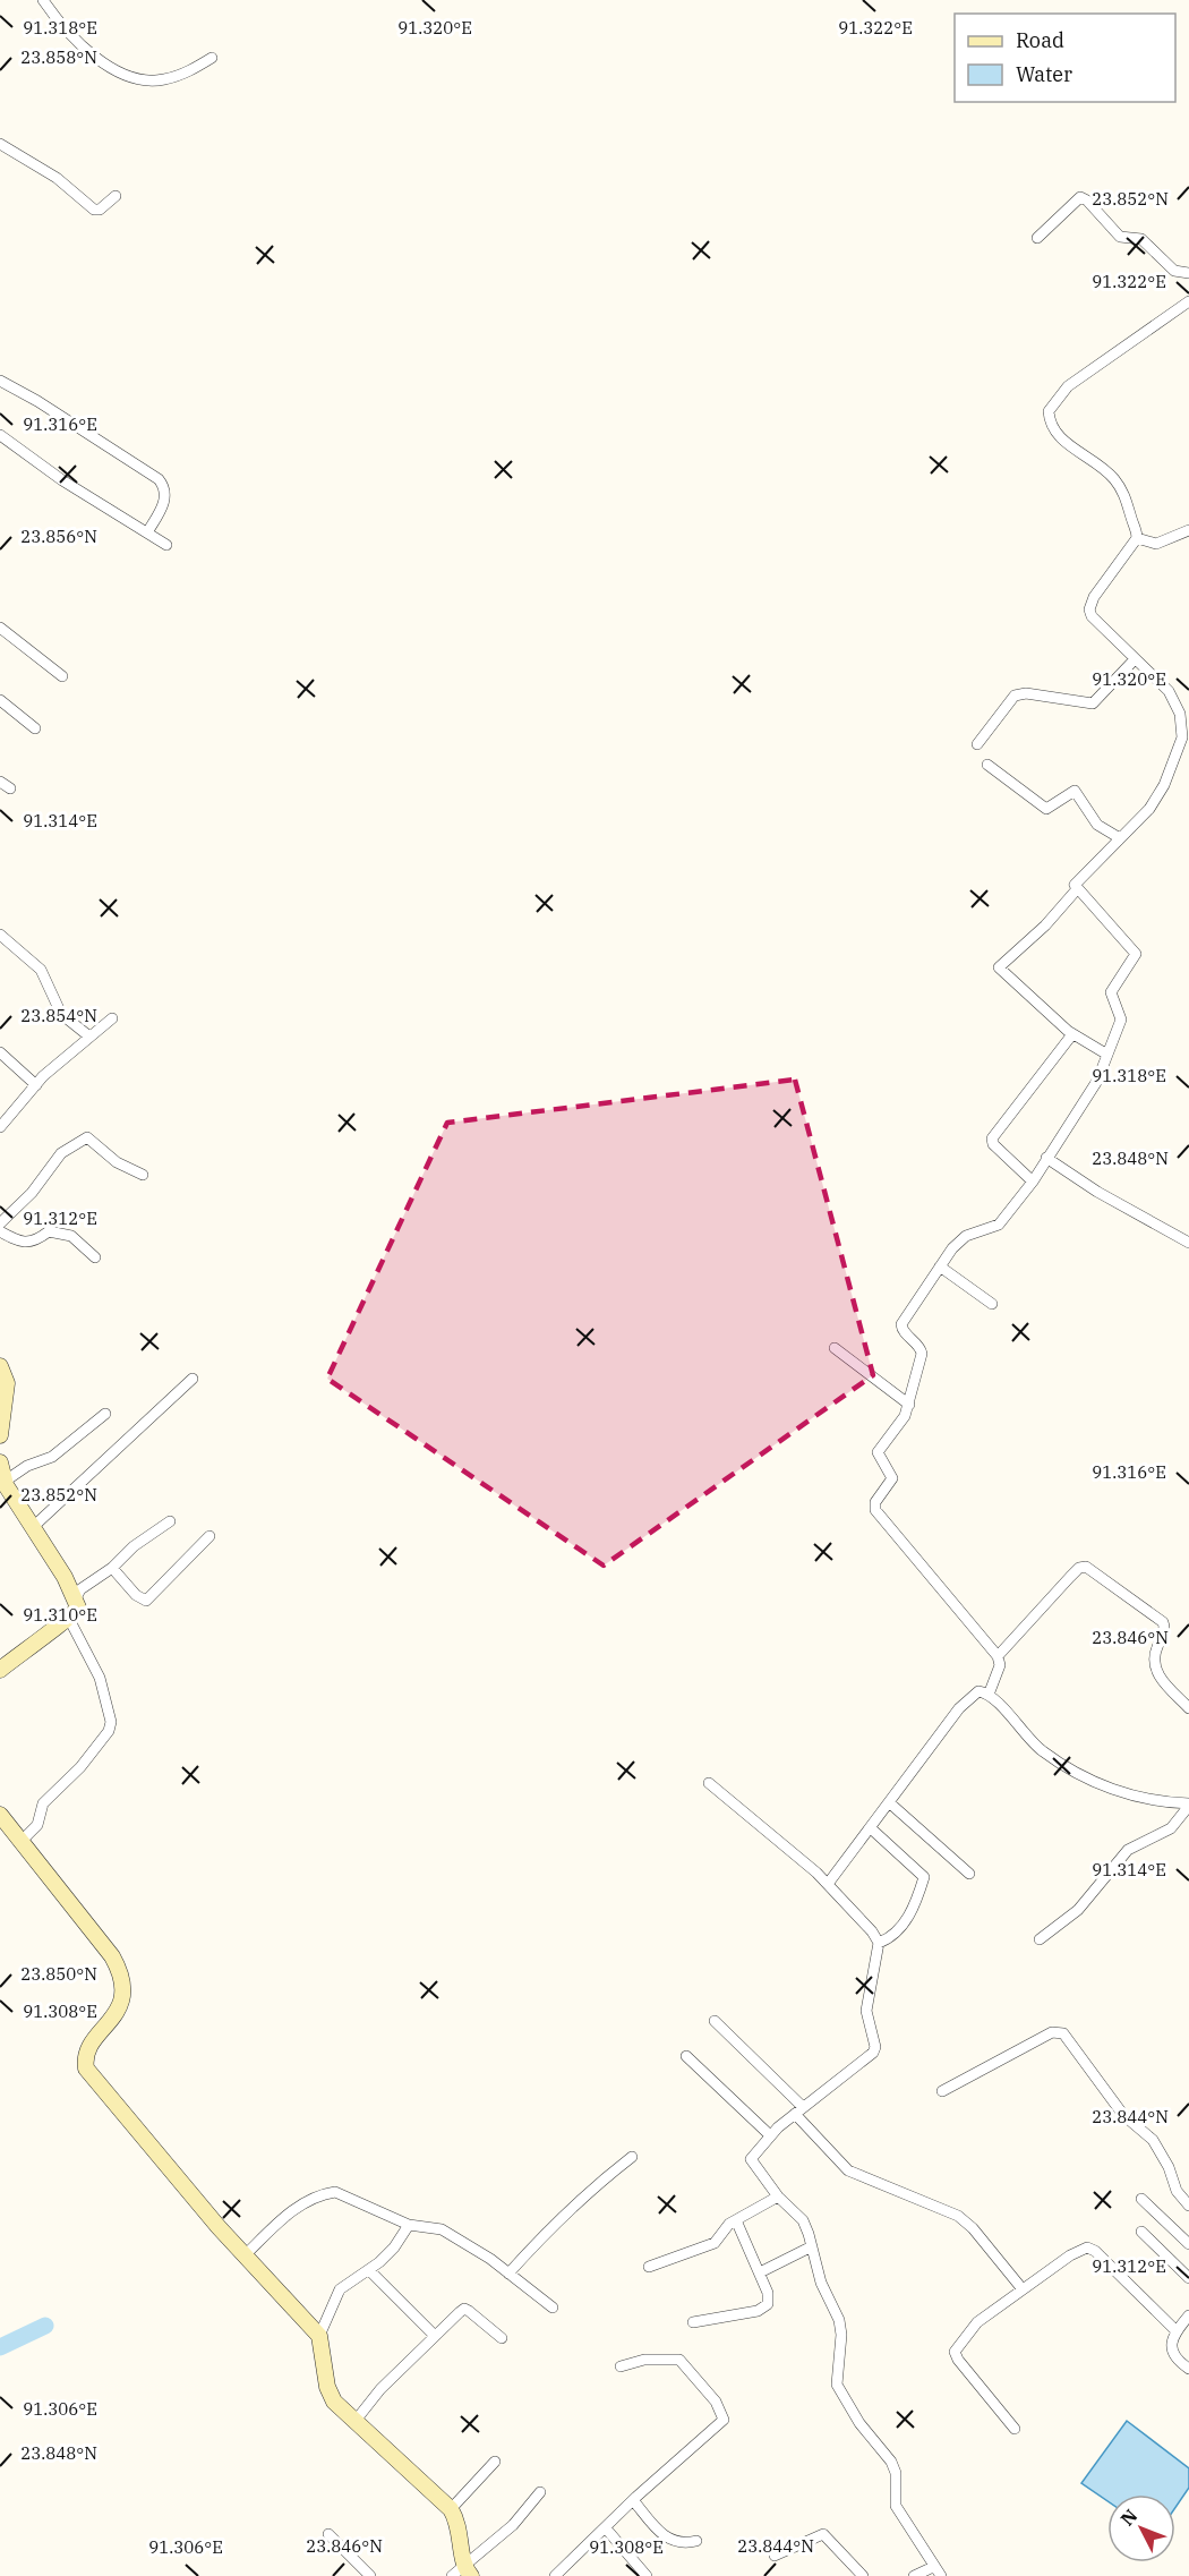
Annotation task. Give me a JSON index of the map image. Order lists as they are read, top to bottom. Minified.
{"legend":["Road","Water"],"north":"top left","coordinates":["91.318°E","91.320°E","91.322°E","23.858°N","23.852°N","91.316°E","23.856°N","91.314°E","23.854°N","23.848°N","91.312°E","91.310°E","23.846°N","23.850°N","91.308°E","23.844°N","91.306°E"]}
